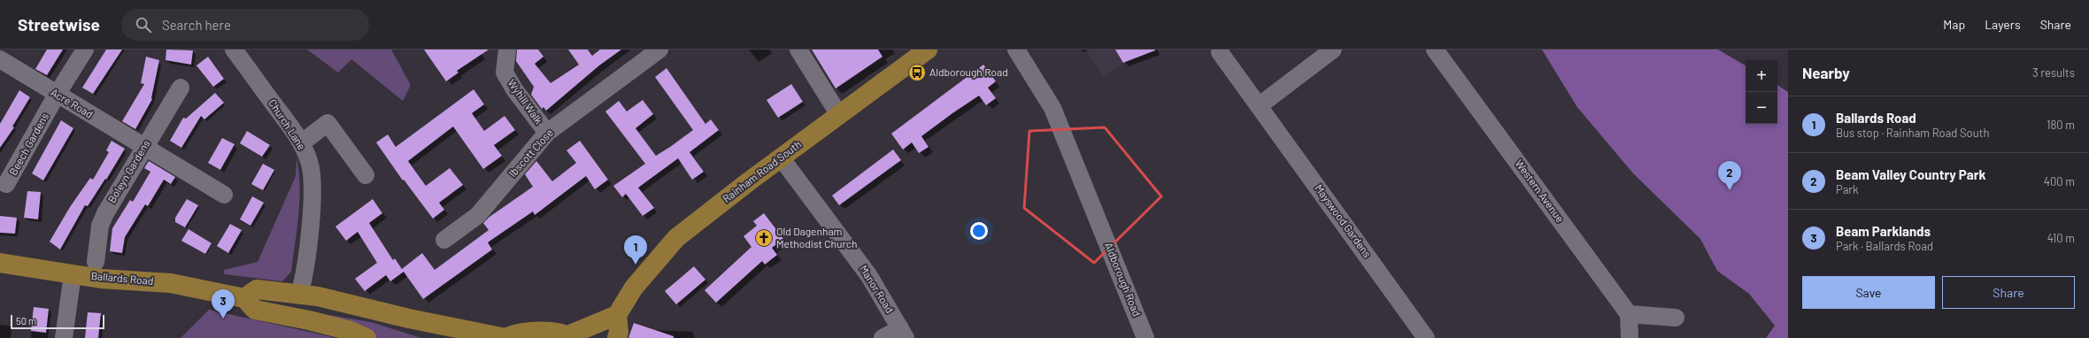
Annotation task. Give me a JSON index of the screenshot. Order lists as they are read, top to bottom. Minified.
{"streets":{"main road":["Rainham Road South","Ballards Road"],"street":["Wyhill Walk","Acre Road","Church Lane","Beech Gardens","Ibscott Close","Boleyn Gardens","Western Avenue","Mayswood Gardens","Aldborough Road","Manor Road"]},"crossings":[["Wyhill Walk","Ibscott Close"],["Acre Road","Beech Gardens"],["Acre Road","Boleyn Gardens"],["Rainham Road South","Manor Road"]],"places":{"bus stop":["Aldborough Road"],"church":["Old Dagenham Methodist Church"]},"scale_bar":"50 m","page":{"header":"Streetwise","search":"Search here","nav":["Map","Layers","Share"],"heading":["Nearby","3 results"],"map_buttons":["+","−"],"list":[{"mark":"1","name":"Ballards Road","note":"Bus stop · Rainham Road South","value":"180 m"},{"mark":"2","name":"Beam Valley Country Park","note":"Park","value":"400 m"},{"mark":"3","name":"Beam Parklands","note":"Park · Ballards Road","value":"410 m"}],"pins":["2","1","3"],"buttons":["Save","Share"],"scale":"50 m"}}
